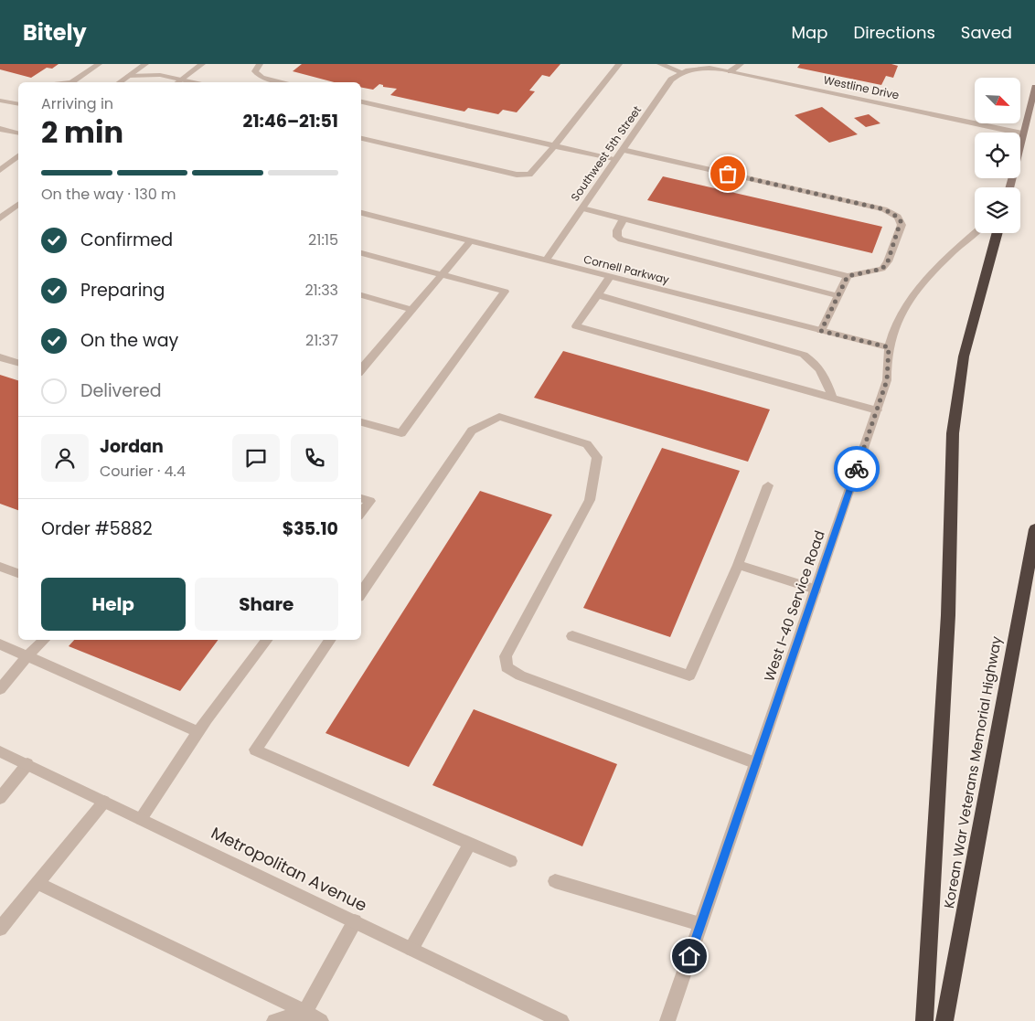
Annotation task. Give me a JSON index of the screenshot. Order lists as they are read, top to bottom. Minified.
{"streets":{"highway":["Korean War Veterans Memorial Highway"],"street":["Westline Drive","Southwest 5th Street","Cornell Parkway","West I-40 Service Road","Metropolitan Avenue"]},"crossings":[["Westline Drive","Southwest 5th Street"],["Southwest 5th Street","Cornell Parkway"],["Cornell Parkway","West I-40 Service Road"]],"north":"bottom right","page":{"header":"Bitely","nav":["Map","Directions","Saved"],"heading":["2 min","Arriving in","21:46–21:51"],"panel":["Jordan","Courier · 4.4","Order #5882","$35.10"],"bar":"On the way · 130 m","list":[["Confirmed","21:15"],["Preparing","21:33"],["On the way","21:37"],"Delivered"],"buttons":["Help","Share"]}}
